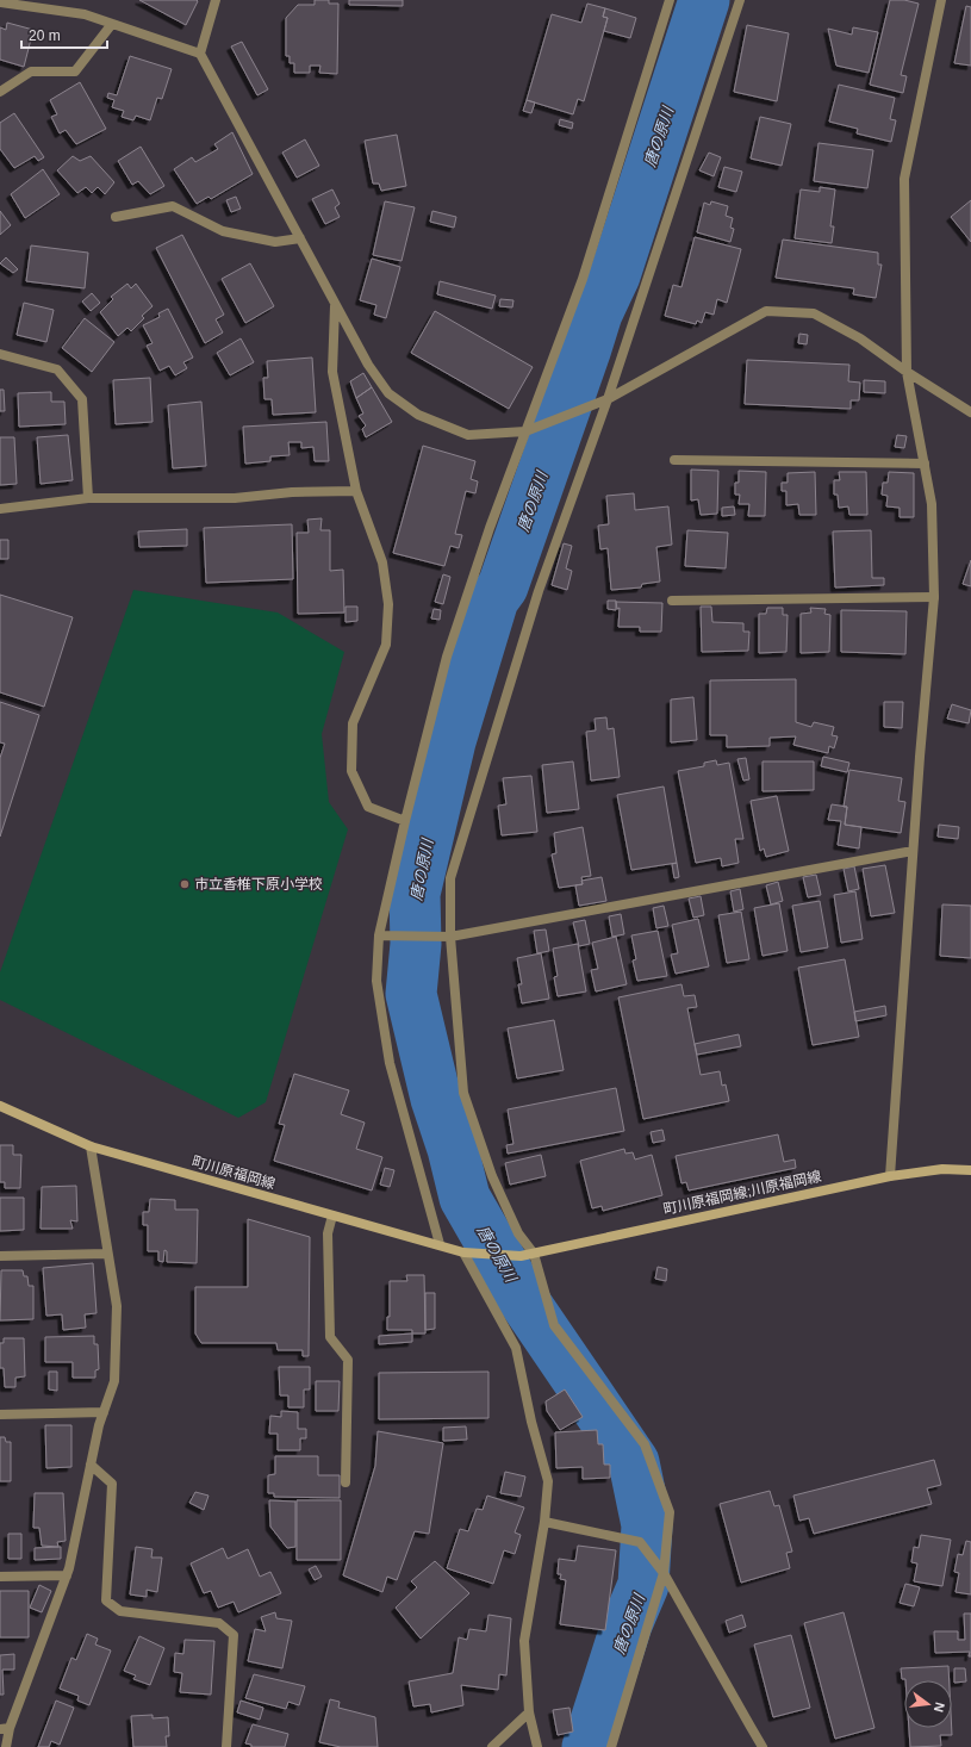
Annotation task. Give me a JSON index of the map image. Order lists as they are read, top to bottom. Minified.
{"streets":{"main road":["町川原福岡線","町川原福岡線;川原福岡線"]},"crossings":[["町川原福岡線","町川原福岡線;川原福岡線"]],"water":["唐の原川"],"places":["市立香椎下原小学校"],"scale_bar":"20 m","north":"right"}
